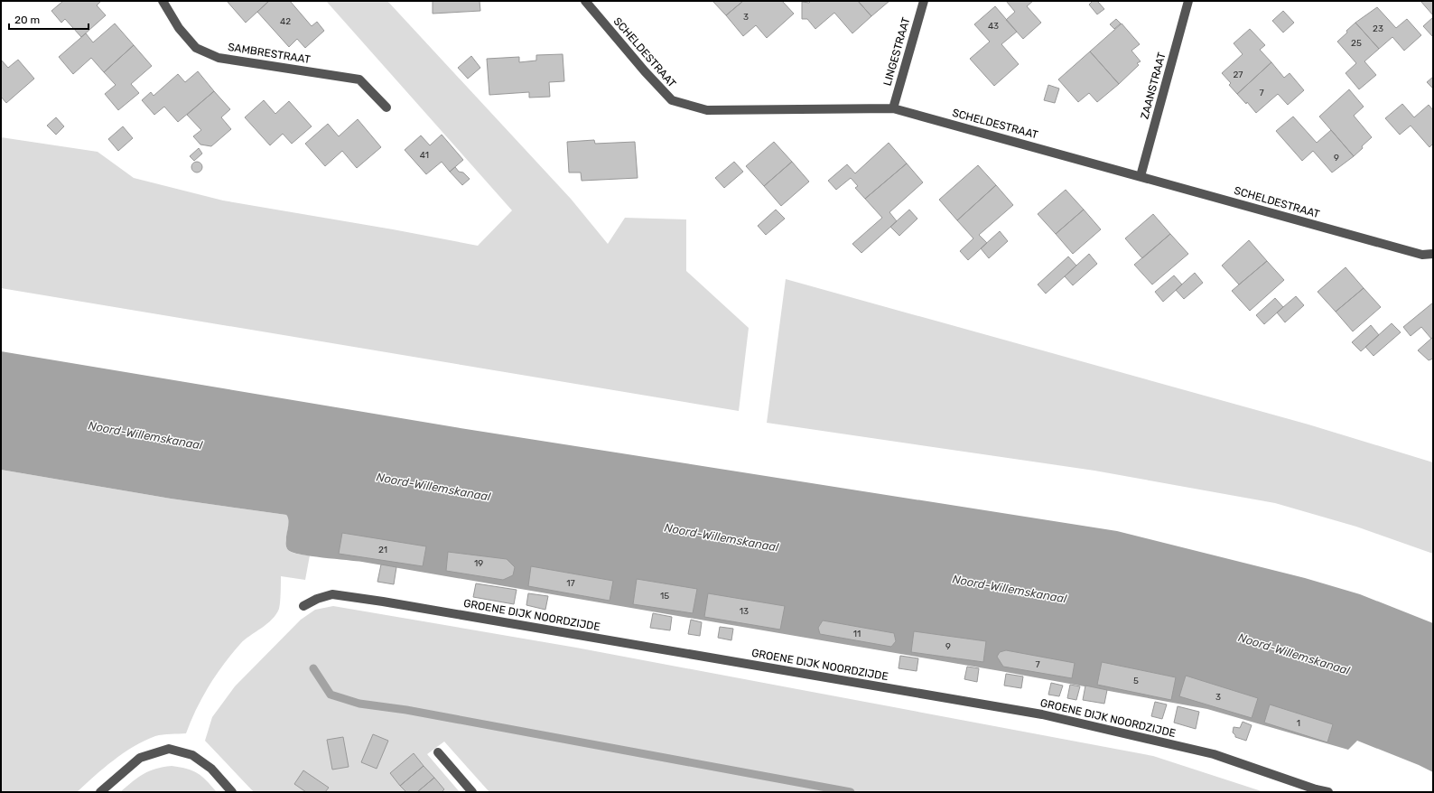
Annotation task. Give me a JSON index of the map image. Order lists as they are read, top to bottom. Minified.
{"streets":{"street":["LINGESTRAAT","SCHELDESTRAAT","SAMBRESTRAAT","ZAANSTRAAT","GROENE DIJK NOORDZIJDE"]},"crossings":[["LINGESTRAAT","SCHELDESTRAAT"],["SCHELDESTRAAT","ZAANSTRAAT"]],"water":["Noord-Willemskanaal"],"house_numbers":["3","42","43","23","25","27","7","41","9","21","19","17","15","13","11","9","7","5","3","1"],"scale_bar":"20 m"}
